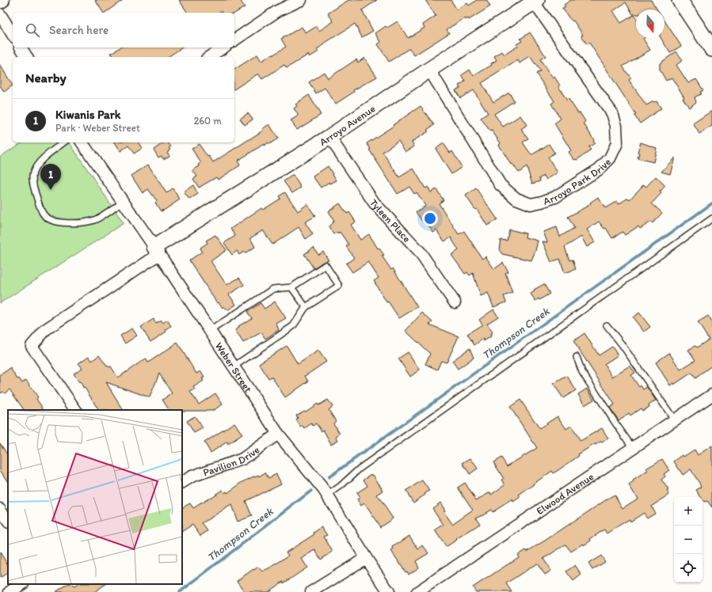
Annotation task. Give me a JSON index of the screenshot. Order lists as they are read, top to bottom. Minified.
{"streets":{"street":["Arroyo Avenue","Arroyo Park Drive","Tyleen Place","Weber Street","Pavilion Drive","Elwood Avenue"]},"crossings":[["Arroyo Avenue","Arroyo Park Drive"],["Arroyo Avenue","Tyleen Place"],["Arroyo Avenue","Weber Street"],["Weber Street","Pavilion Drive"]],"water":["Thompson Creek"],"north":"bottom","page":{"search":"Search here","heading":"Nearby","list":[{"mark":"1","name":"Kiwanis Park","note":"Park · Weber Street","value":"260 m"}],"pins":"1","map_buttons":["+","−"]}}
